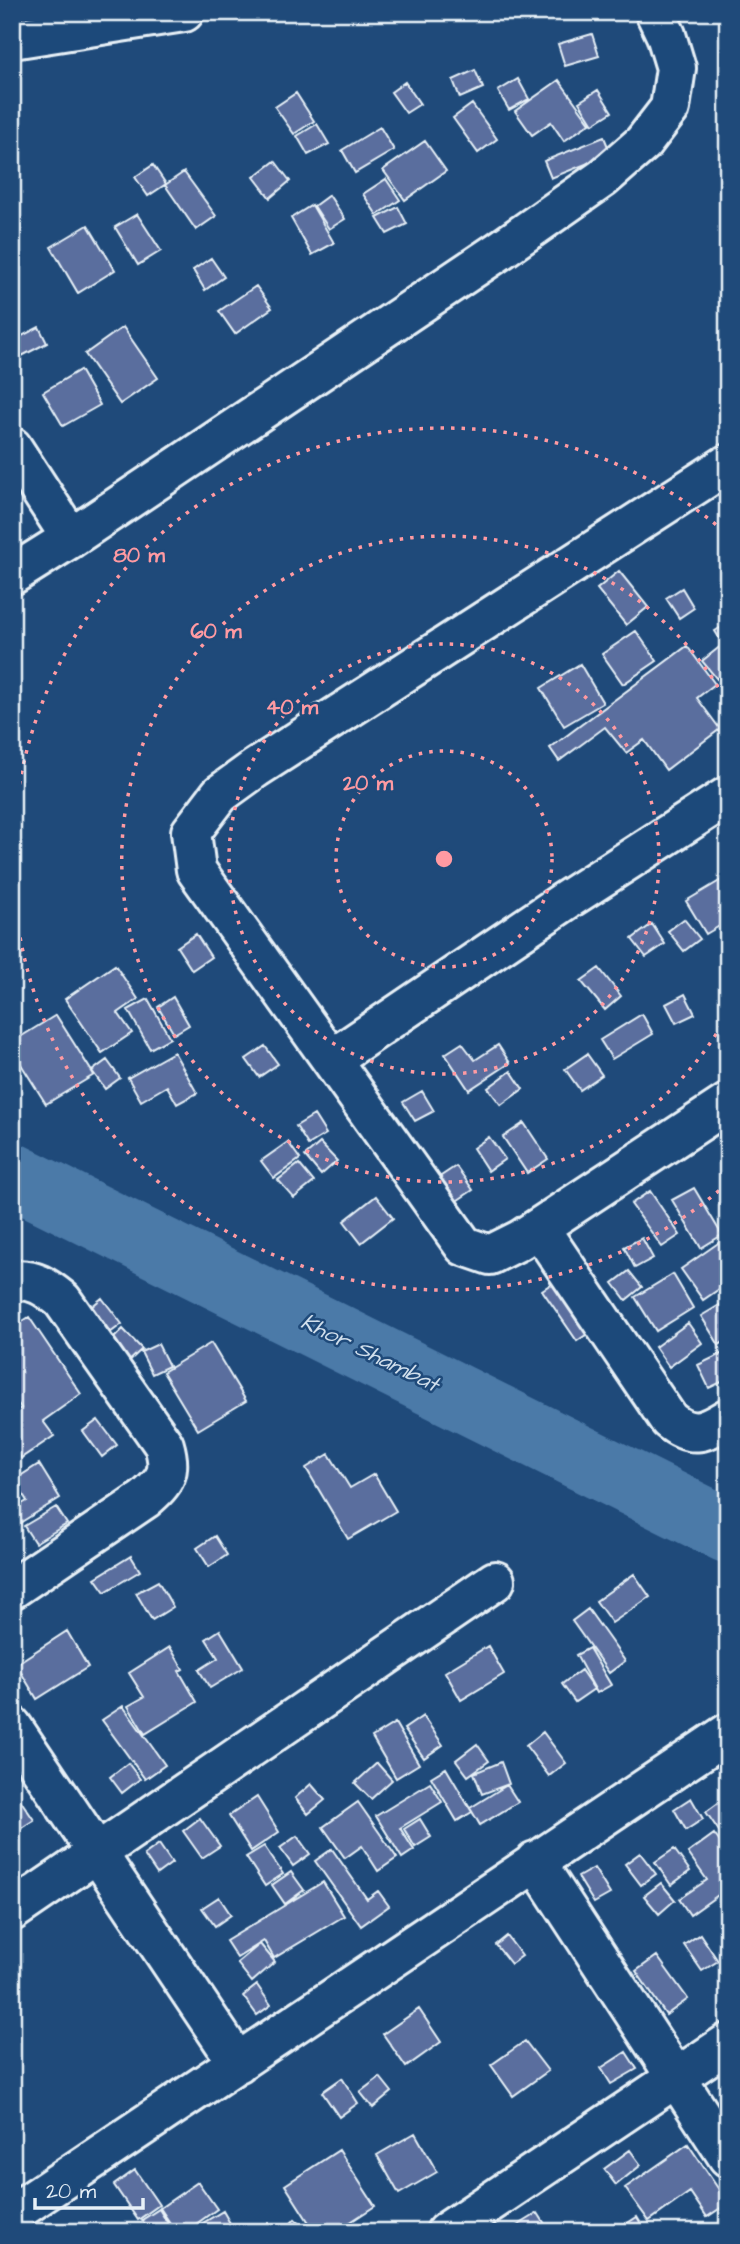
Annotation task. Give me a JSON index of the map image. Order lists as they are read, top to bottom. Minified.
{"water":["Khor Shambat"],"scale_bar":"20 m","rings":["80 m","60 m","40 m","20 m"]}
